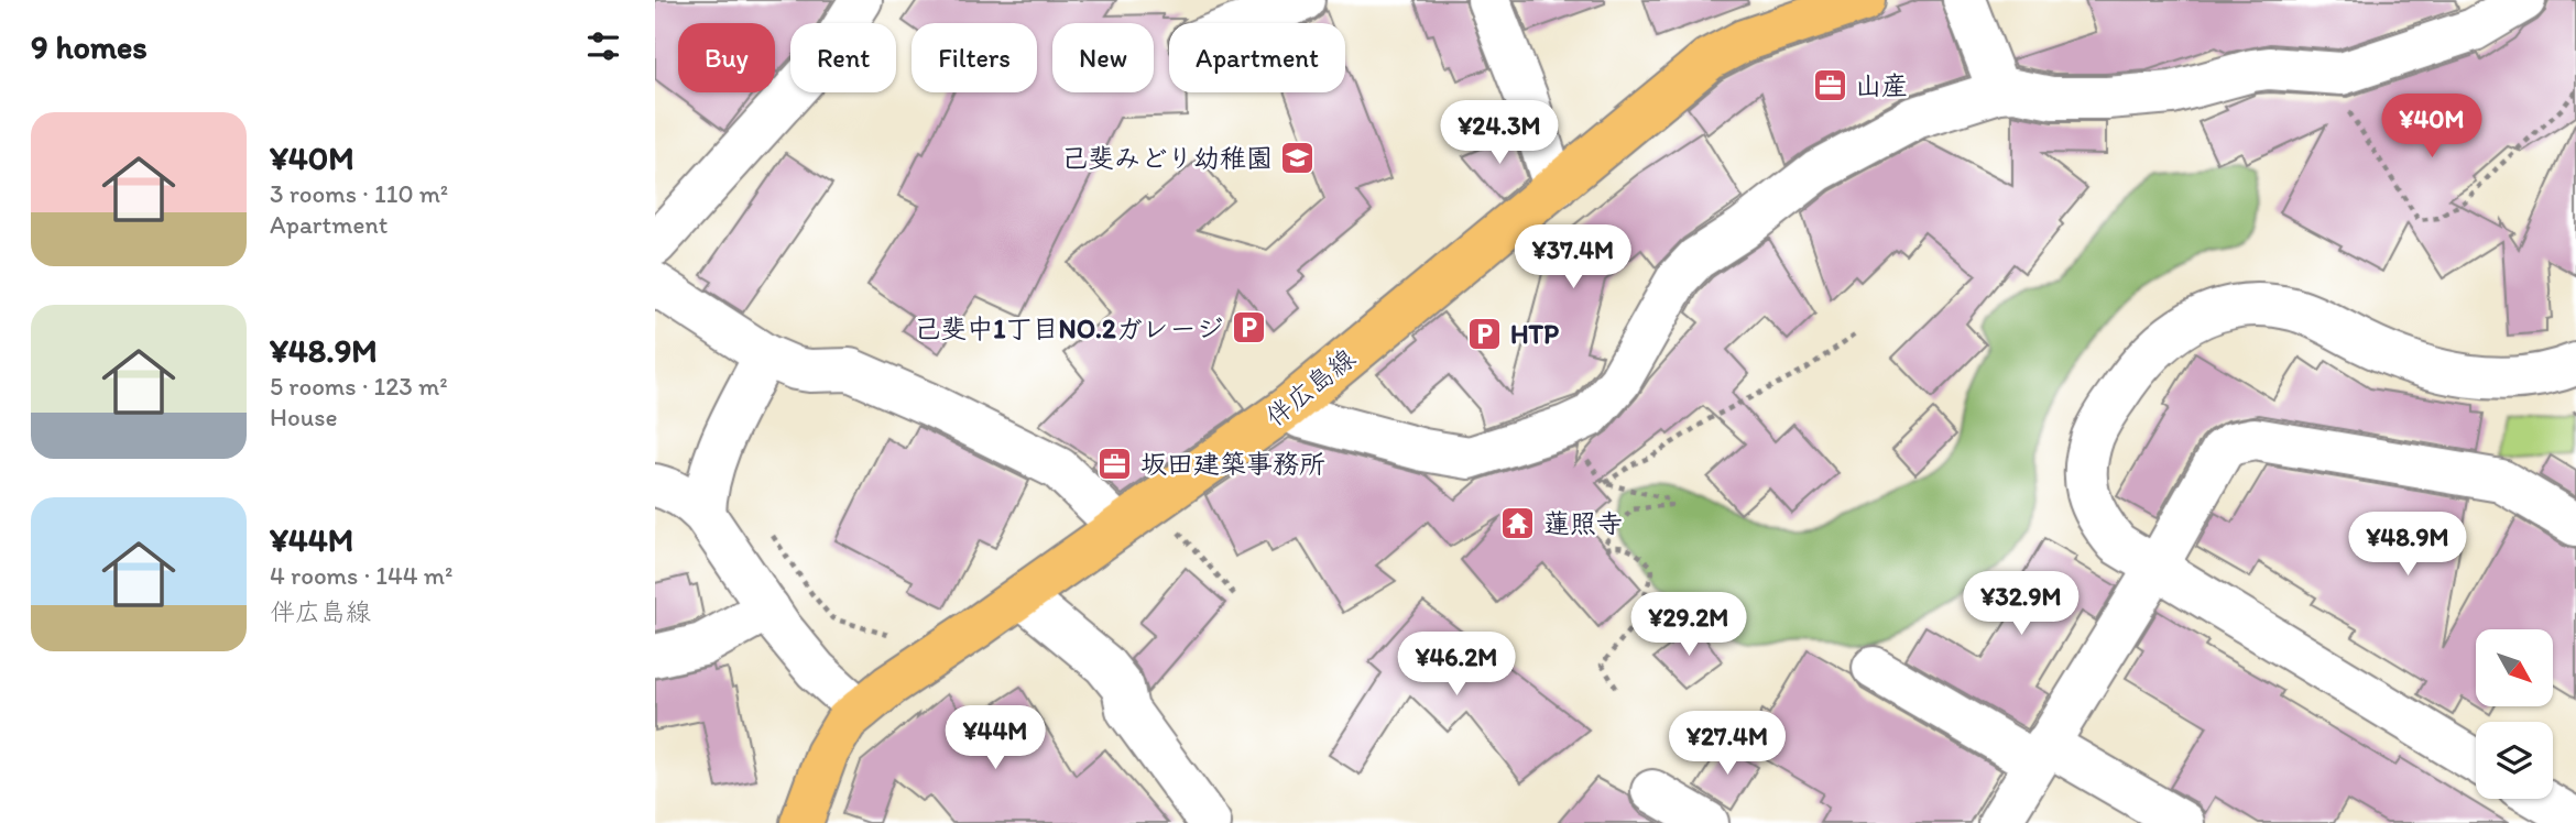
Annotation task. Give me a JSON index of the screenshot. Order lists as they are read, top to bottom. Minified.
{"streets":{"main road":["伴広島線"]},"places":{"office":["山産","坂田建築事務所"],"school or university":["己斐みどり幼稚園"],"parking":["己斐中1丁目NO.2ガレージ","HTP"],"temple":["蓮照寺"]},"north":"bottom right","page":{"heading":"9 homes","chip":["Buy","Rent","Filters","New","Apartment"],"list":[{"name":"¥40M","note":"3 rooms · 110 m² · Apartment"},{"name":"¥48.9M","note":"5 rooms · 123 m² · House"},{"name":"¥44M","note":"4 rooms · 144 m² · 伴広島線"}],"price":["¥40M","¥24.3M","¥37.4M","¥48.9M","¥32.9M","¥29.2M","¥46.2M","¥44M","¥27.4M"]}}
